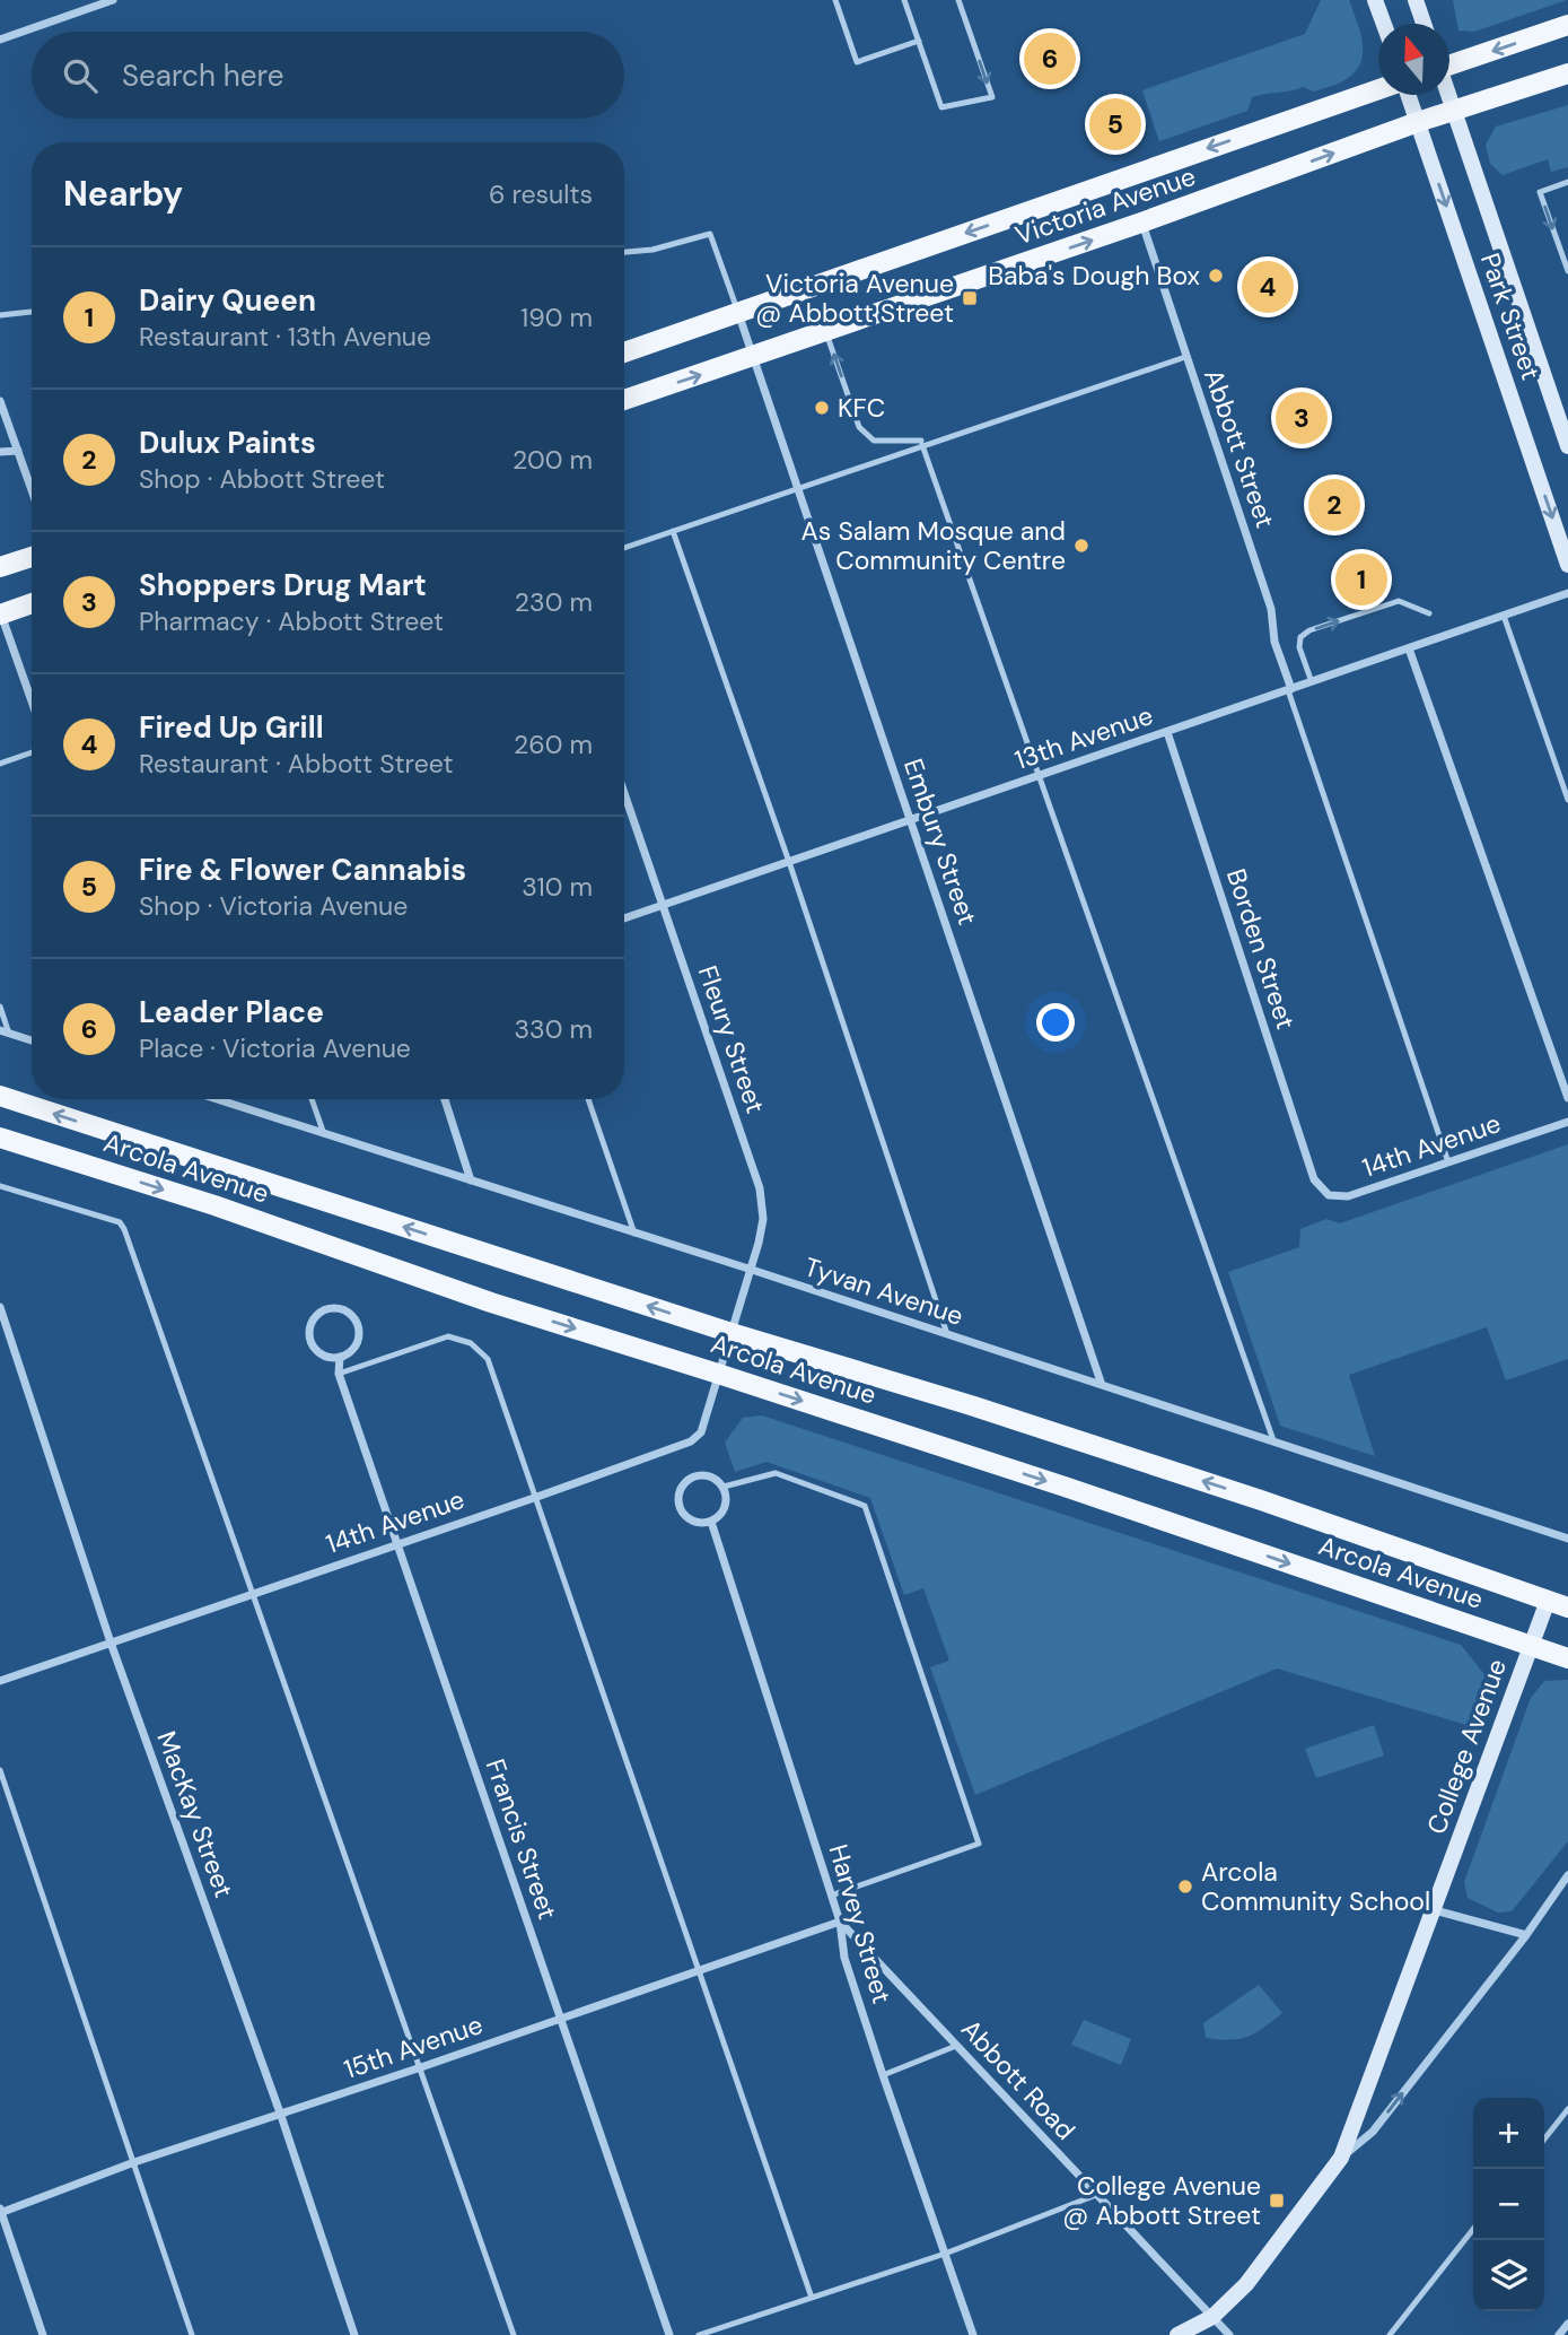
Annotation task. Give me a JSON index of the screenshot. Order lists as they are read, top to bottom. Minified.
{"streets":{"main road":["Victoria Avenue","Park Street","Arcola Avenue","College Avenue"],"street":["Abbott Street","13th Avenue","Embury Street","Borden Street","Fleury Street","14th Avenue","Tyvan Avenue","MacKay Street","Francis Street","Harvey Street","15th Avenue","Abbott Road"]},"crossings":[["Victoria Avenue","Park Street"],["Victoria Avenue","Abbott Street"],["Victoria Avenue","Embury Street"],["Abbott Street","13th Avenue"],["13th Avenue","Embury Street"],["13th Avenue","Borden Street"],["13th Avenue","Fleury Street"],["Embury Street","Tyvan Avenue"],["Borden Street","14th Avenue"],["Fleury Street","14th Avenue"],["Fleury Street","Arcola Avenue"],["Fleury Street","Tyvan Avenue"],["14th Avenue","Arcola Avenue"],["14th Avenue","MacKay Street"],["14th Avenue","Francis Street"],["Arcola Avenue","College Avenue"],["College Avenue","Abbott Road"],["MacKay Street","15th Avenue"],["Francis Street","15th Avenue"],["Harvey Street","15th Avenue"],["Harvey Street","Abbott Road"],["15th Avenue","Abbott Road"]],"places":{"other":["Baba's Dough Box","KFC","As Salam Mosque and Community Centre","Arcola Community School"],"transit":["Victoria Avenue @ Abbott Street","College Avenue @ Abbott Street"]},"north":"top","page":{"pins":["6","5","4","3","2","1"],"search":"Search here","heading":["Nearby","6 results"],"list":[{"mark":"1","name":"Dairy Queen","note":"Restaurant · 13th Avenue","value":"190 m"},{"mark":"2","name":"Dulux Paints","note":"Shop · Abbott Street","value":"200 m"},{"mark":"3","name":"Shoppers Drug Mart","note":"Pharmacy · Abbott Street","value":"230 m"},{"mark":"4","name":"Fired Up Grill","note":"Restaurant · Abbott Street","value":"260 m"},{"mark":"5","name":"Fire & Flower Cannabis","note":"Shop · Victoria Avenue","value":"310 m"},{"mark":"6","name":"Leader Place","note":"Place · Victoria Avenue","value":"330 m"}],"map_buttons":["+","−"]}}
